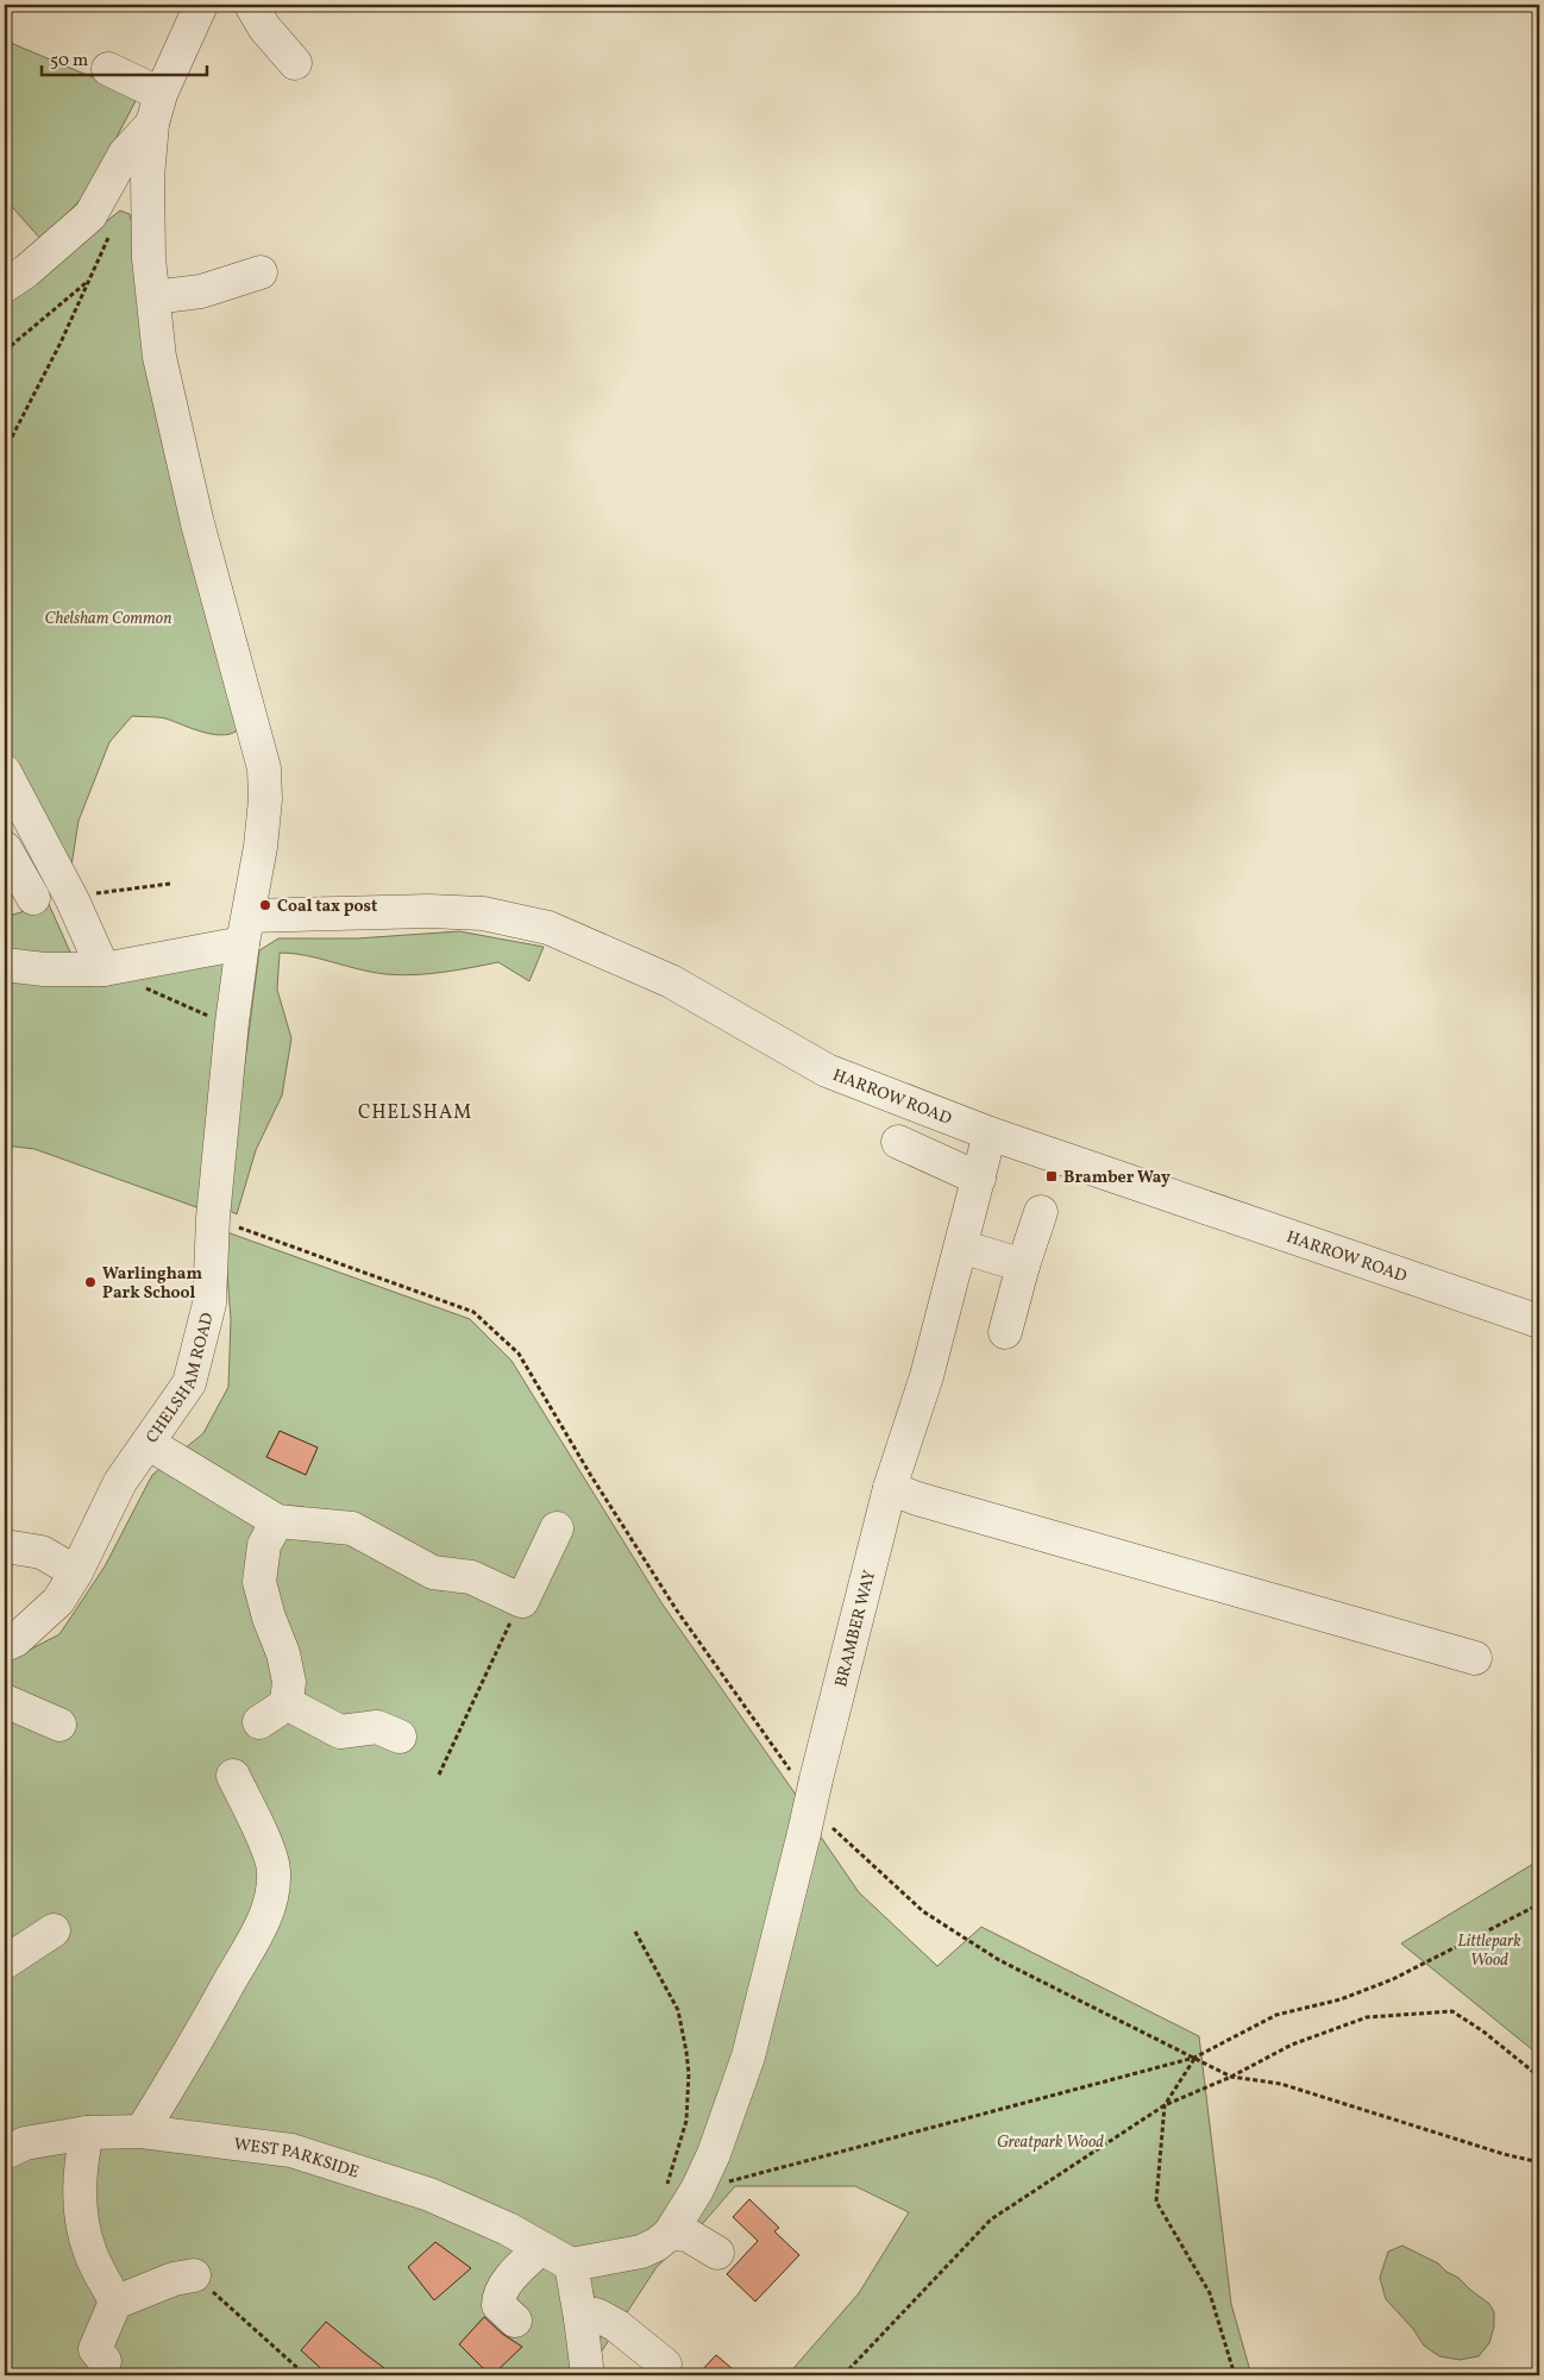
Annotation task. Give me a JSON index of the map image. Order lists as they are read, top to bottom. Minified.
{"streets":{"street":["HARROW ROAD","CHELSHAM ROAD","BRAMBER WAY","WEST PARKSIDE"]},"crossings":[["HARROW ROAD","BRAMBER WAY"]],"districts":["CHELSHAM"],"parks":["Chelsham Common","Littlepark Wood","Greatpark Wood"],"places":{"other":["Coal tax post","Warlingham Park School"],"transit":["Bramber Way"]},"scale_bar":"50 m"}
